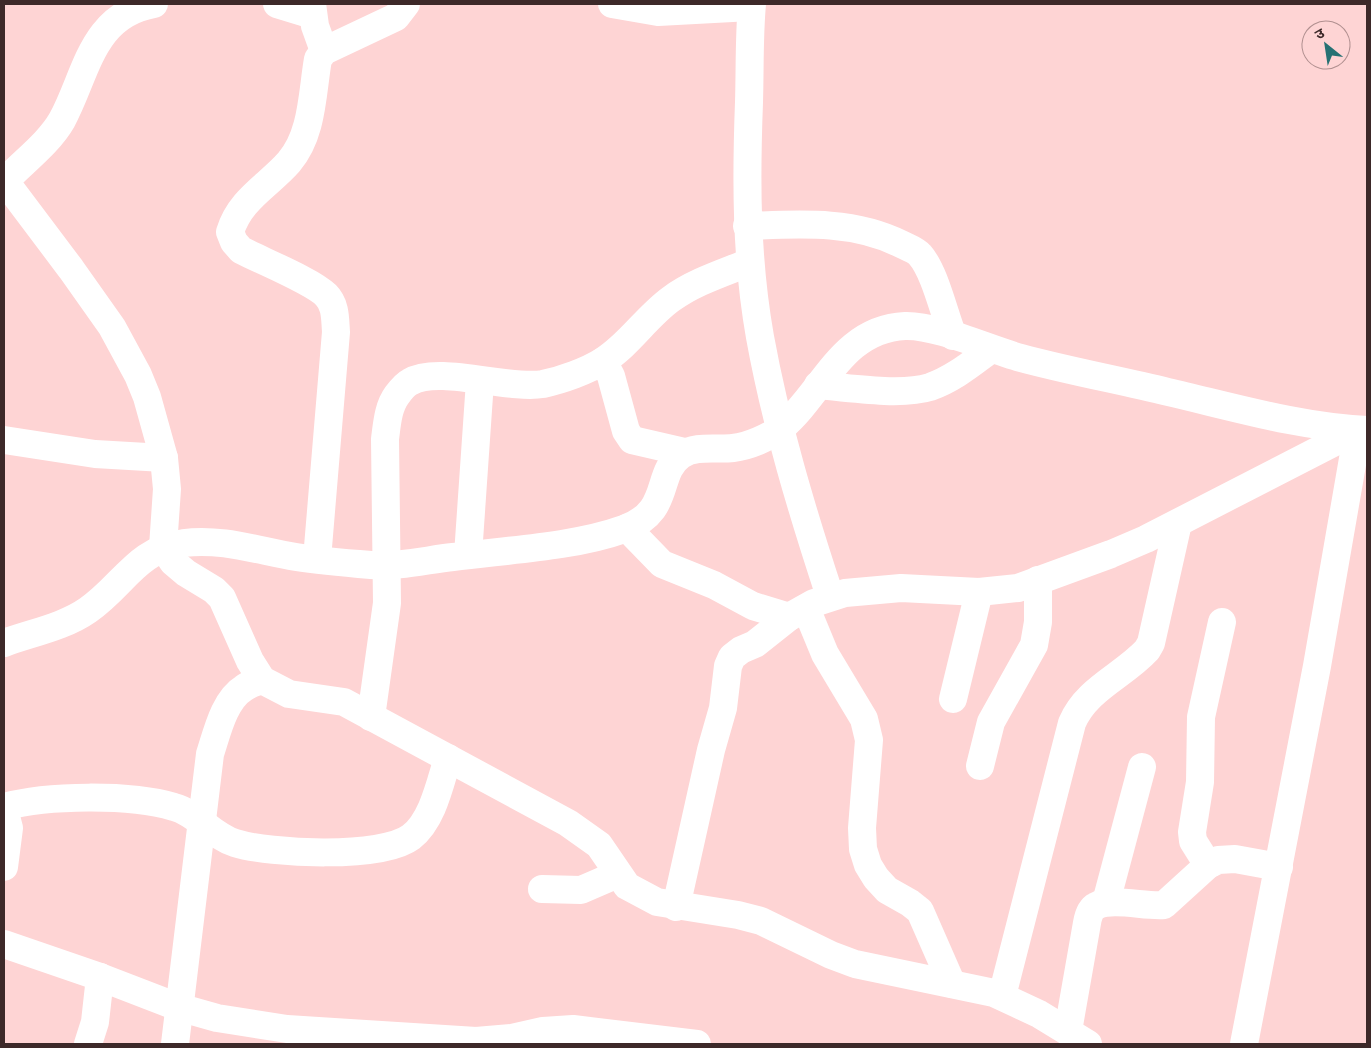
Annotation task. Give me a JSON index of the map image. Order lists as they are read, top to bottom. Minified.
{"north":"top left"}
